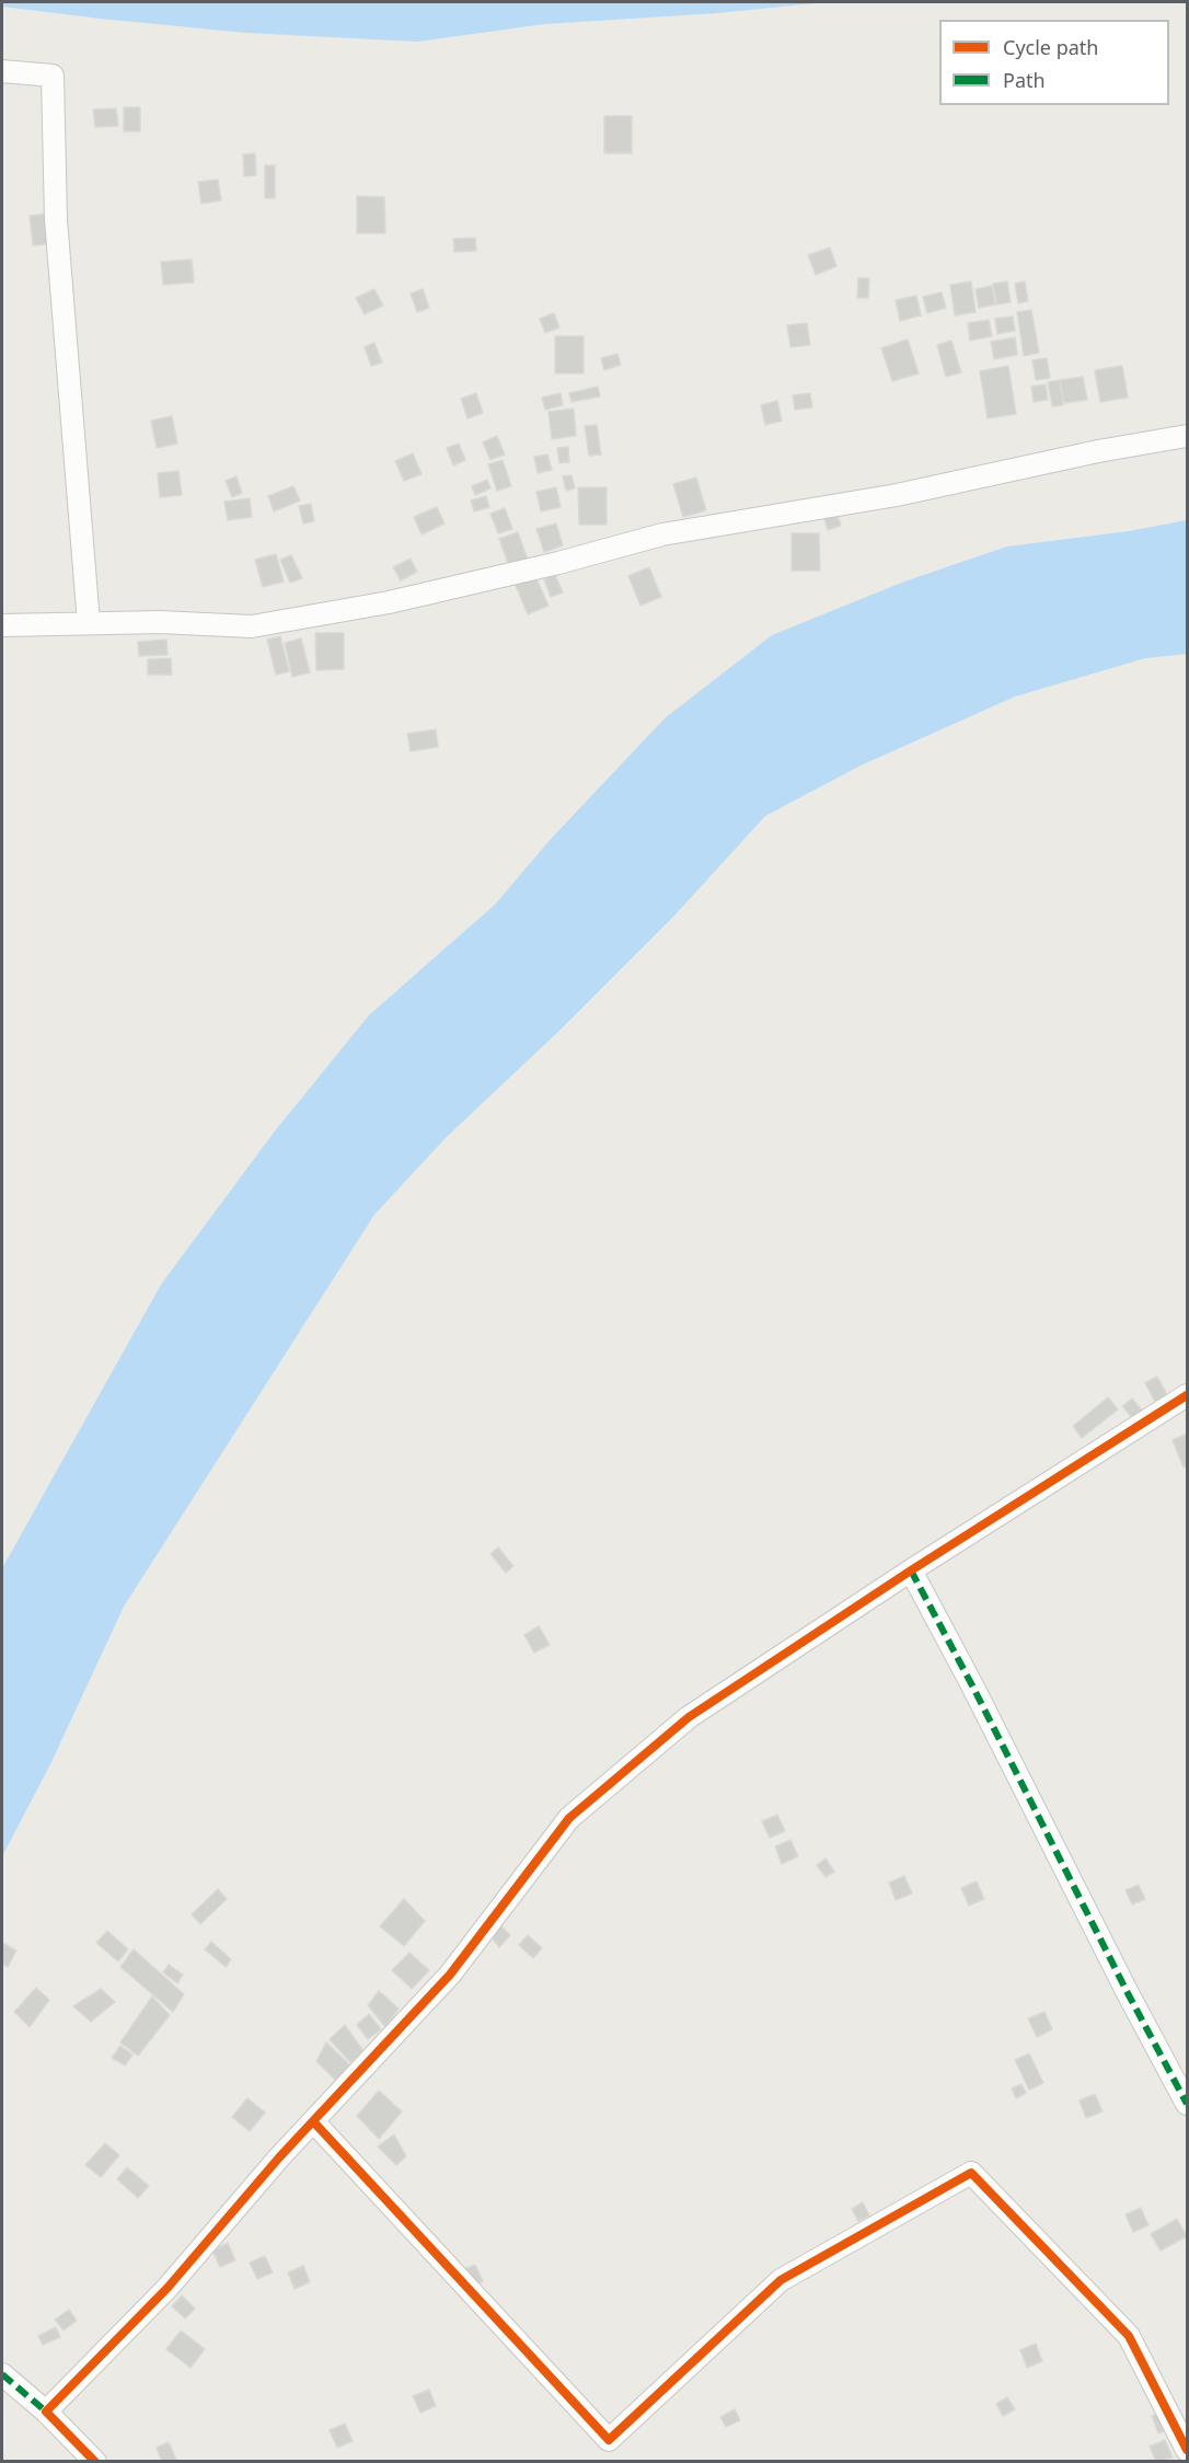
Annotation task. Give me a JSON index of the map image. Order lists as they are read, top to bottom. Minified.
{"legend":["Cycle path","Path"]}
